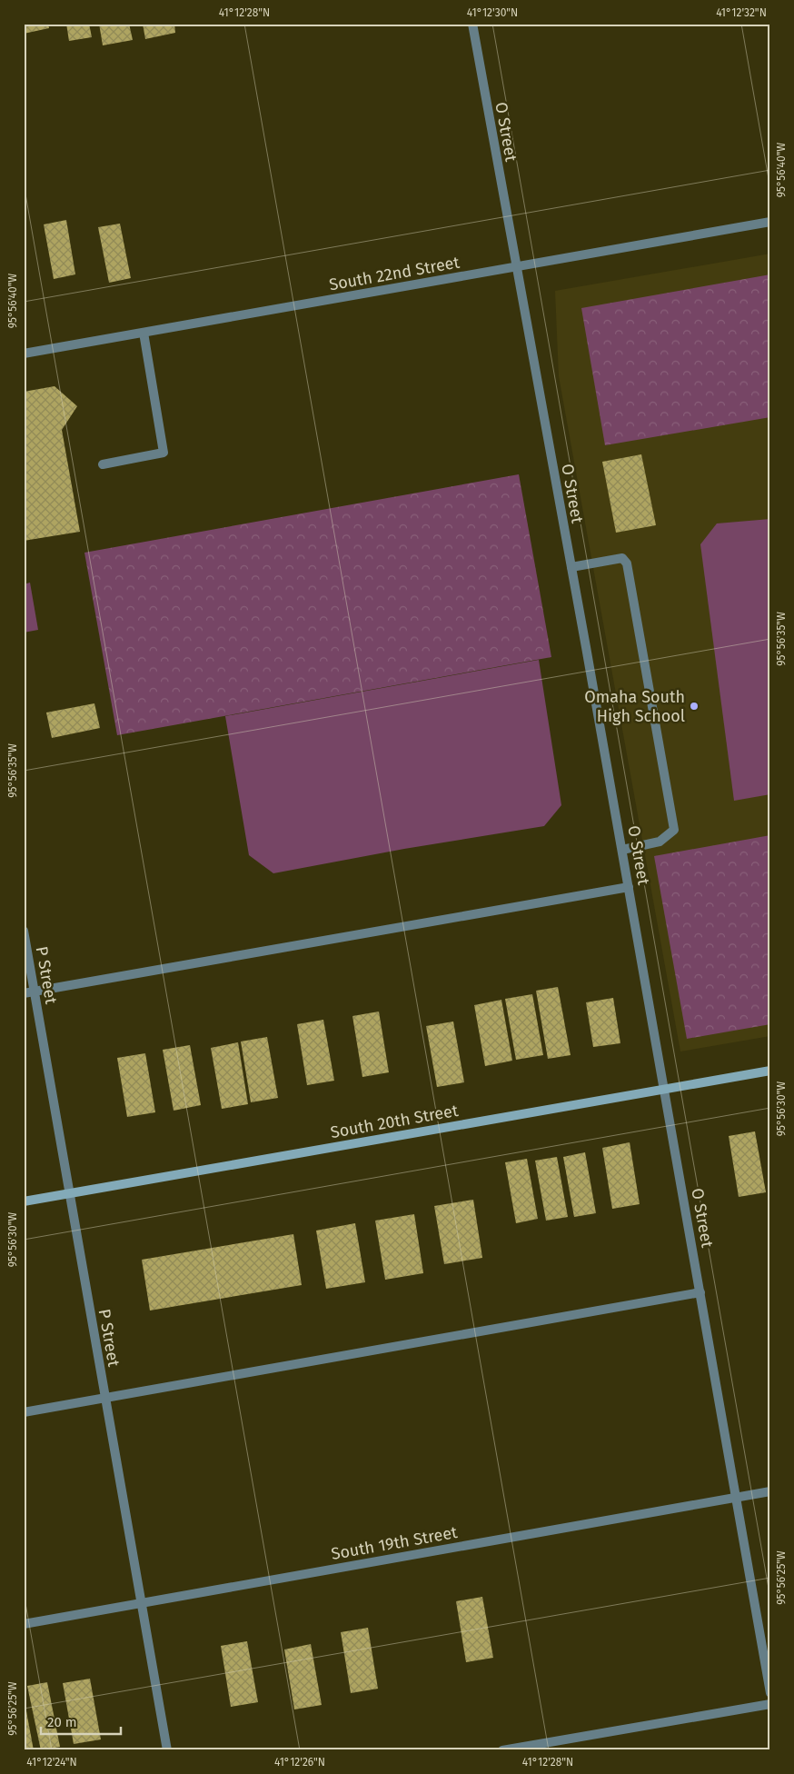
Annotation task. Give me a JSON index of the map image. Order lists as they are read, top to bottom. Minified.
{"streets":{"street":["O Street","South 22nd Street","P Street","South 20th Street","South 19th Street"]},"crossings":[["O Street","South 22nd Street"],["O Street","South 20th Street"],["O Street","South 19th Street"],["P Street","South 20th Street"],["P Street","South 19th Street"]],"places":["Omaha South High School"],"scale_bar":"20 m","coordinates":["41°12'28\"N","41°12'30\"N","41°12'32\"N","95°56'40\"W","95°56'35\"W","95°56'30\"W","95°56'25\"W","41°12'24\"N","41°12'26\"N"]}
